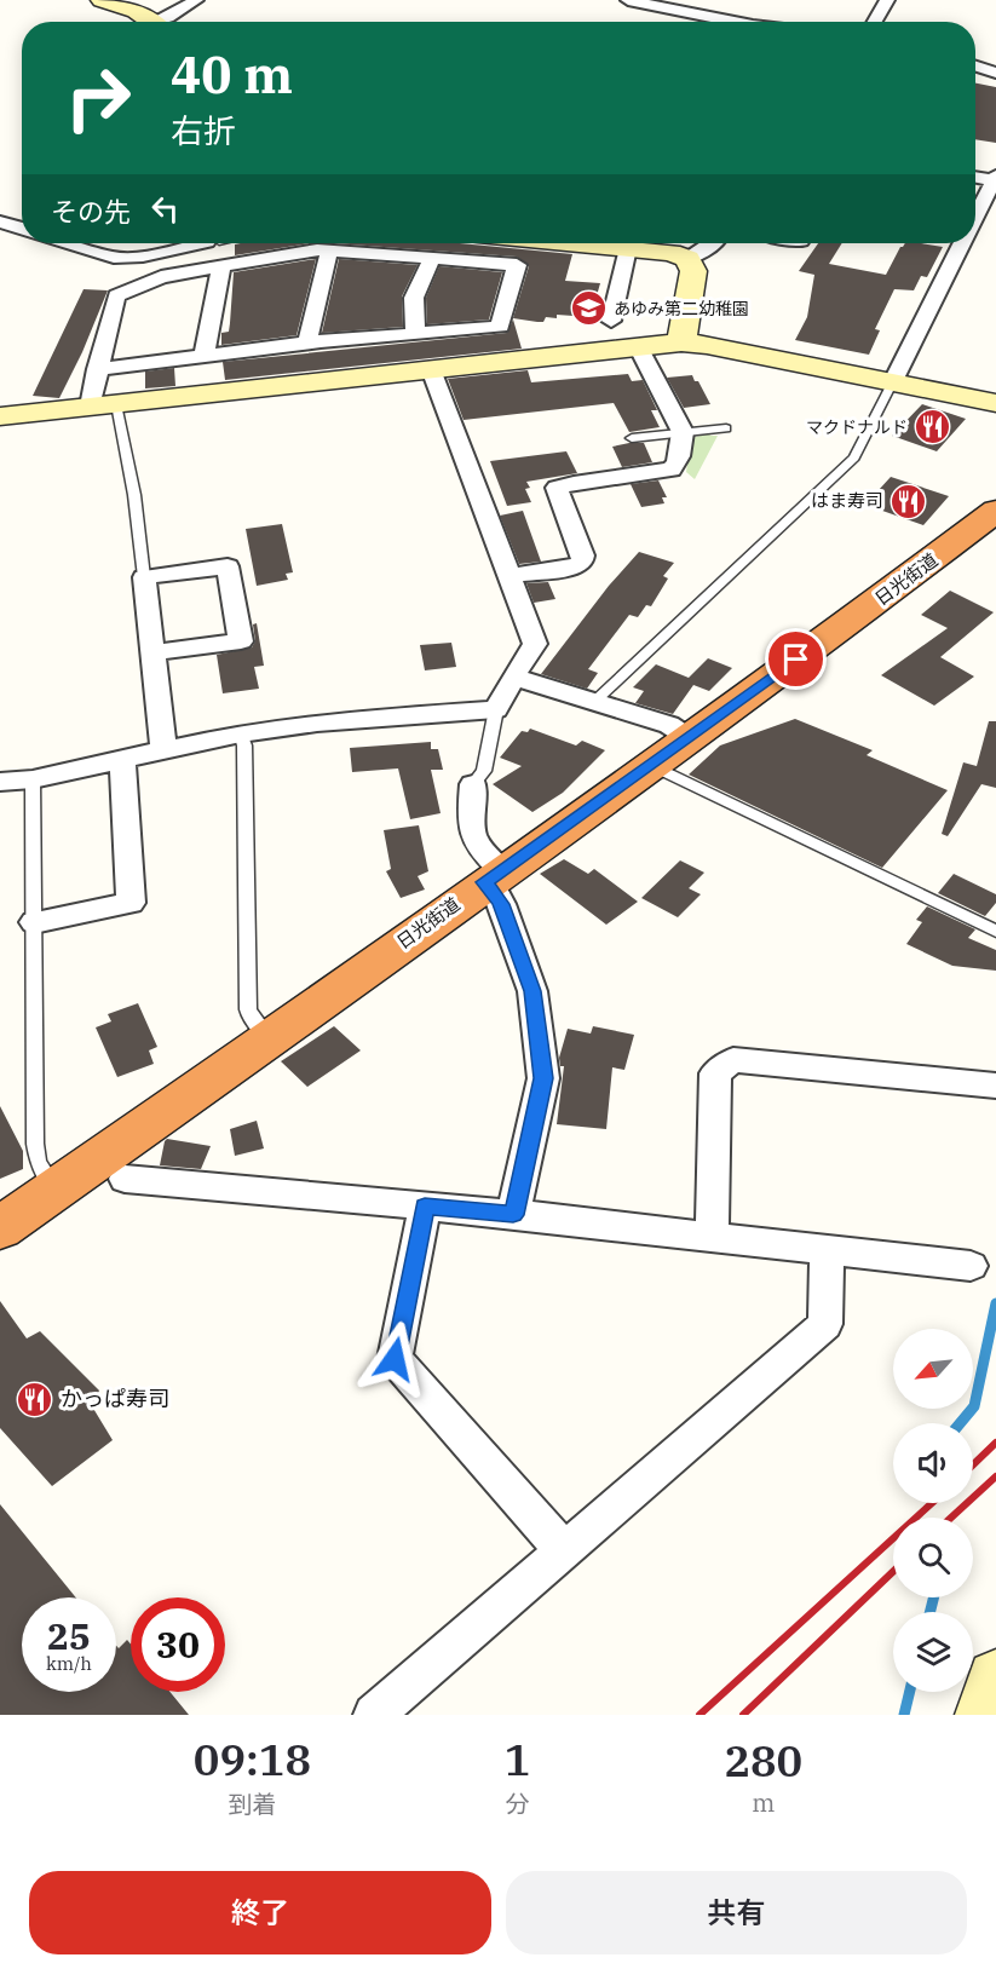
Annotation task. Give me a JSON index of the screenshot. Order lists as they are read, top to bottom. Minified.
{"streets":{"highway":["日光街道"]},"places":{"school or university":["あゆみ第二幼稚園"],"restaurant":["マクドナルド","はま寿司","かっぱ寿司"]},"north":"bottom left","page":{"turn":["40 m","右折"],"then":"その先","speed":"25 km/h","limit":"30","eta":["09:18","到着","1","分","280","m"],"buttons":["終了","共有"]}}
